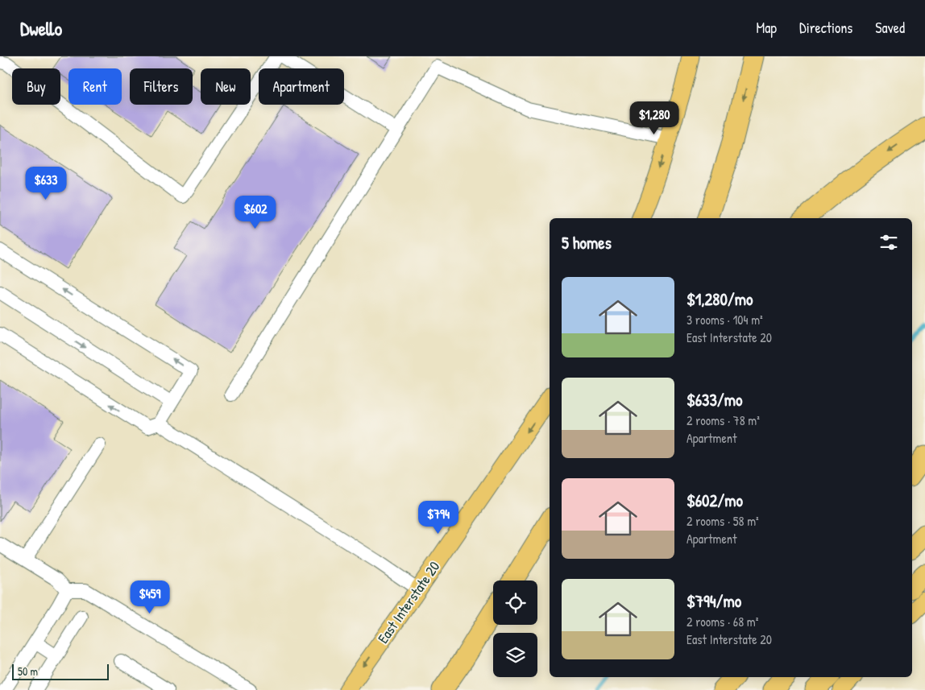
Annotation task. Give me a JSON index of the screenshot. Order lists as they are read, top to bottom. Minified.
{"streets":{"main road":["East Interstate 20"]},"one_way":["East Interstate 20"],"scale_bar":"50 m","page":{"header":"Dwello","nav":["Map","Directions","Saved"],"chip":["Buy","Rent","Filters","New","Apartment"],"price":["$1,280","$633","$602","$794","$459"],"heading":"5 homes","list":[{"name":"$1,280/mo","note":"3 rooms · 104 m² · East Interstate 20"},{"name":"$633/mo","note":"2 rooms · 78 m² · Apartment"},{"name":"$602/mo","note":"2 rooms · 58 m² · Apartment"},{"name":"$794/mo","note":"2 rooms · 68 m² · East Interstate 20"}],"scale":"50 m"}}
